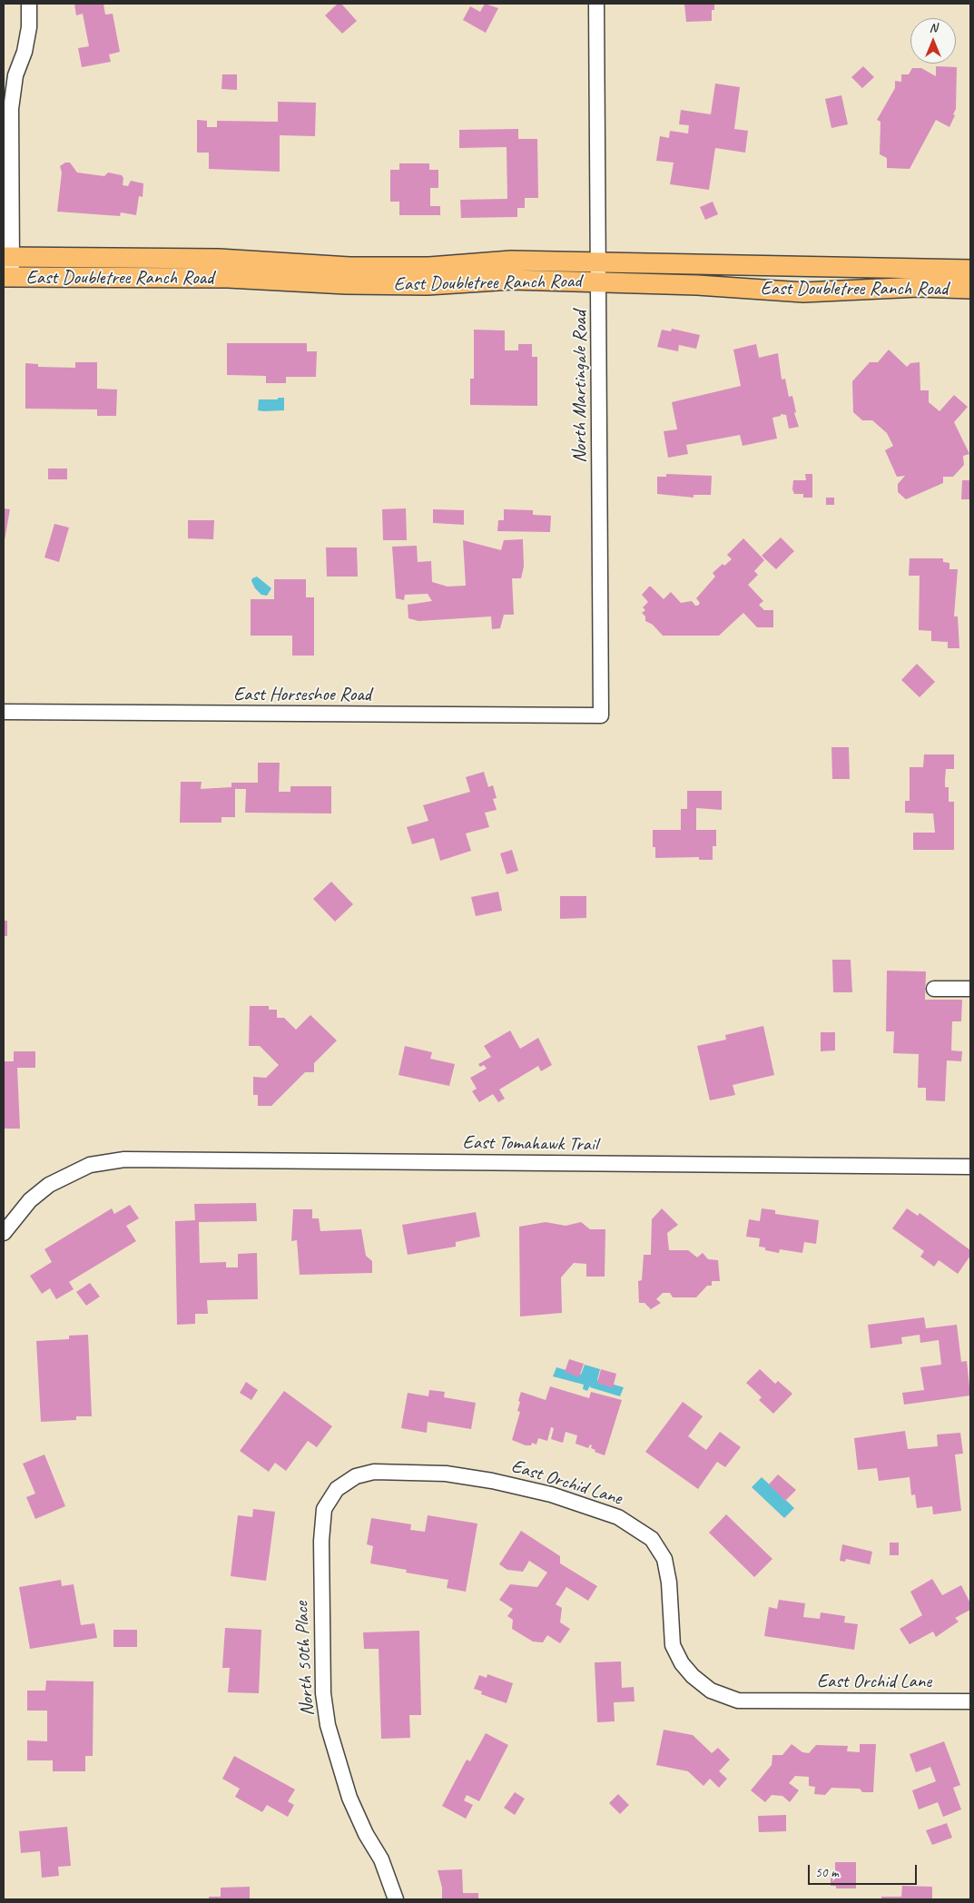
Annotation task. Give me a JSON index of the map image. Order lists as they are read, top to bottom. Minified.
{"streets":{"main road":["East Doubletree Ranch Road"],"street":["North Martingale Road","East Horseshoe Road","East Tomahawk Trail","East Orchid Lane","North 50th Place"]},"crossings":[["East Doubletree Ranch Road","North Martingale Road"],["North Martingale Road","East Horseshoe Road"],["East Orchid Lane","North 50th Place"]],"scale_bar":"50 m","north":"top"}
